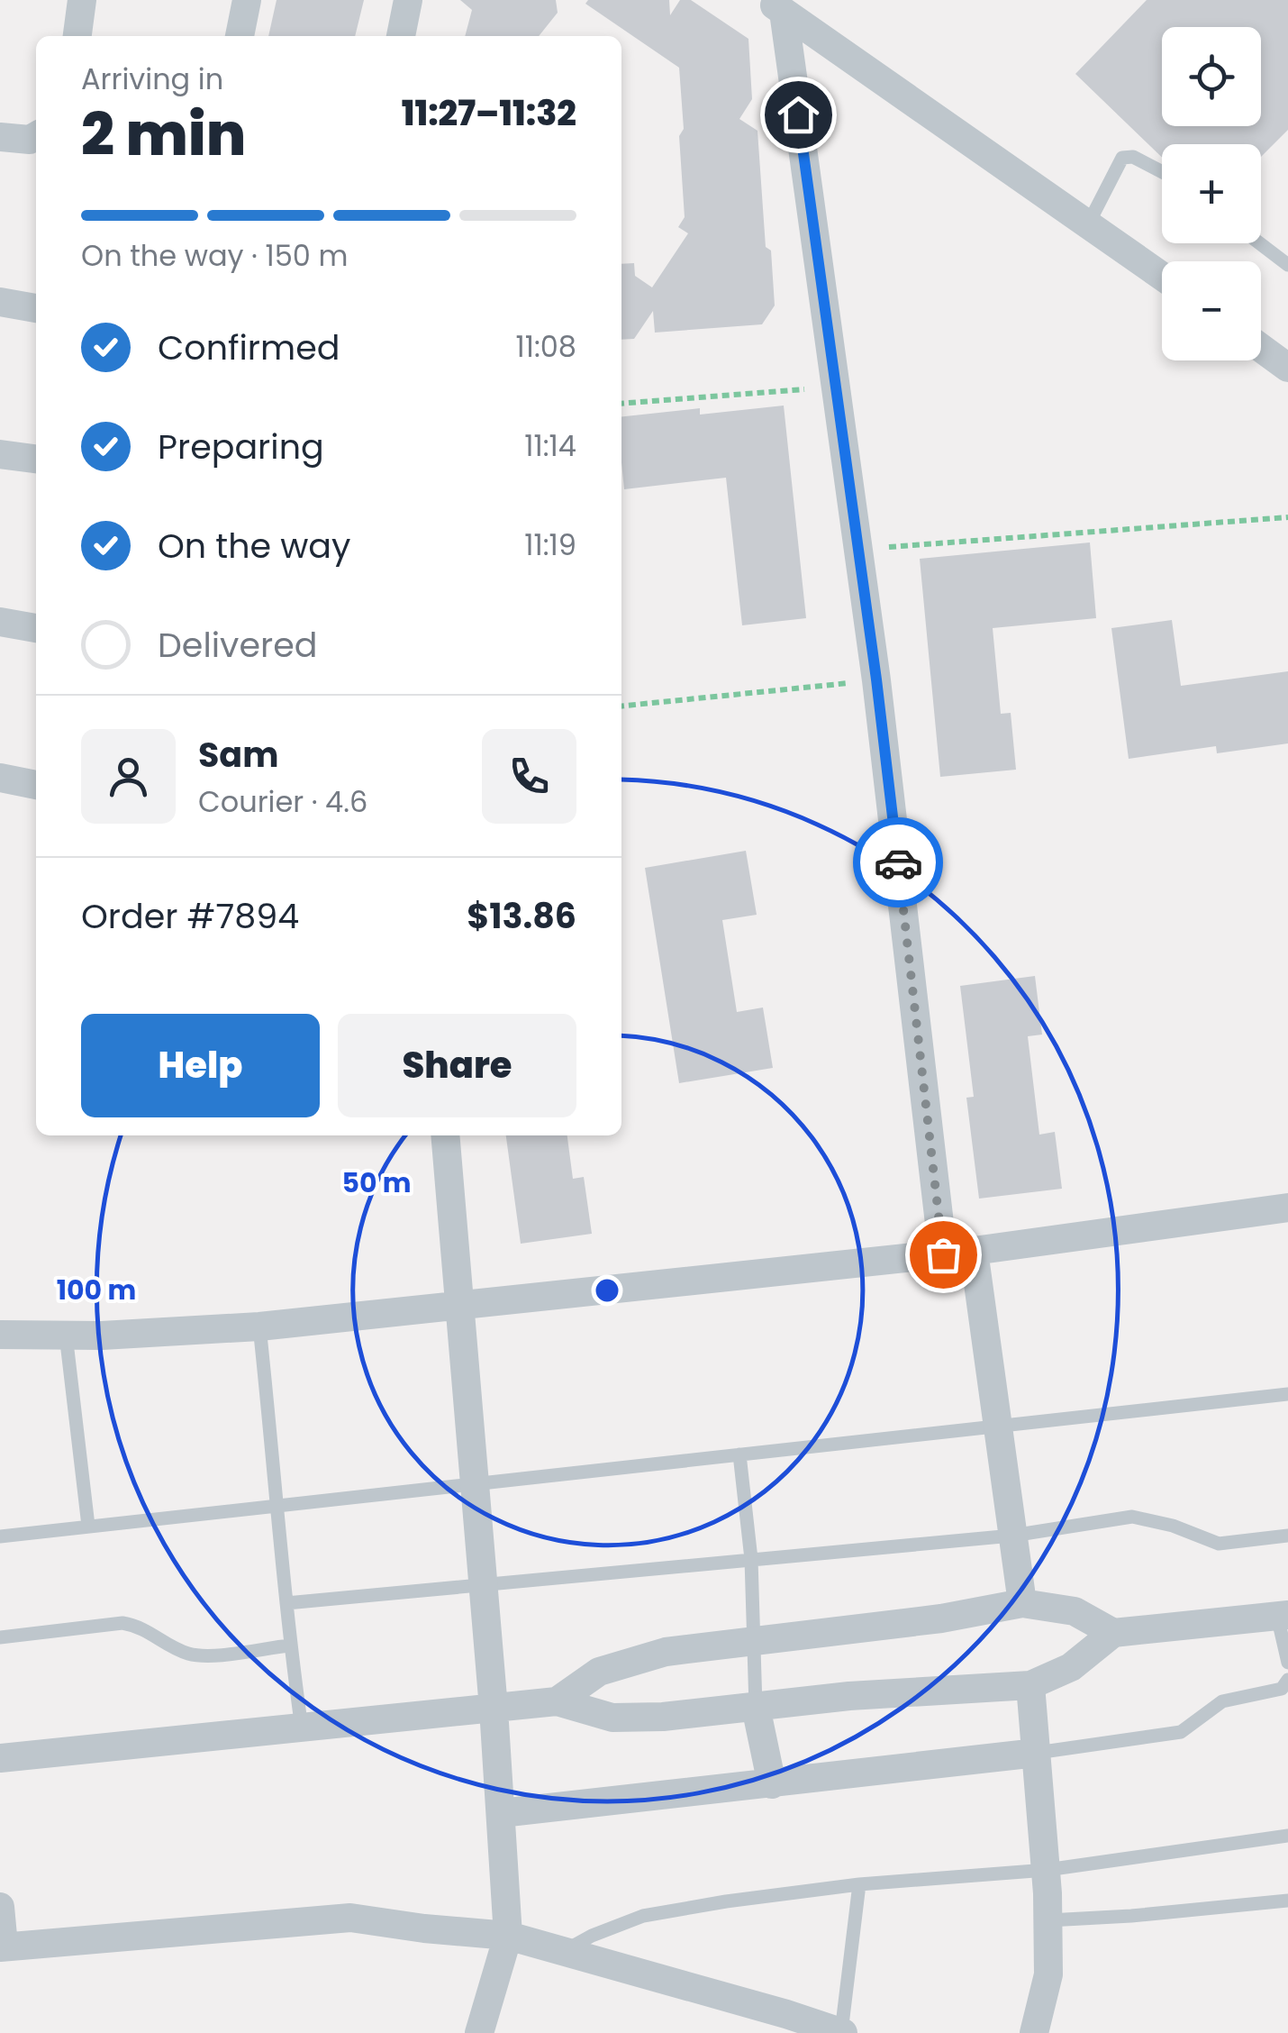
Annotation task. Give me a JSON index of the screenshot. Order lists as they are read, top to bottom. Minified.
{"page":{"map_buttons":["+","−"],"heading":["2 min","Arriving in","11:27–11:32"],"panel":["Sam","Courier · 4.6","Order #7894","$13.86"],"bar":"On the way · 150 m","list":[["Confirmed","11:08"],["Preparing","11:14"],["On the way","11:19"],"Delivered"],"buttons":["Help","Share"]},"rings":["50 m","100 m"]}
